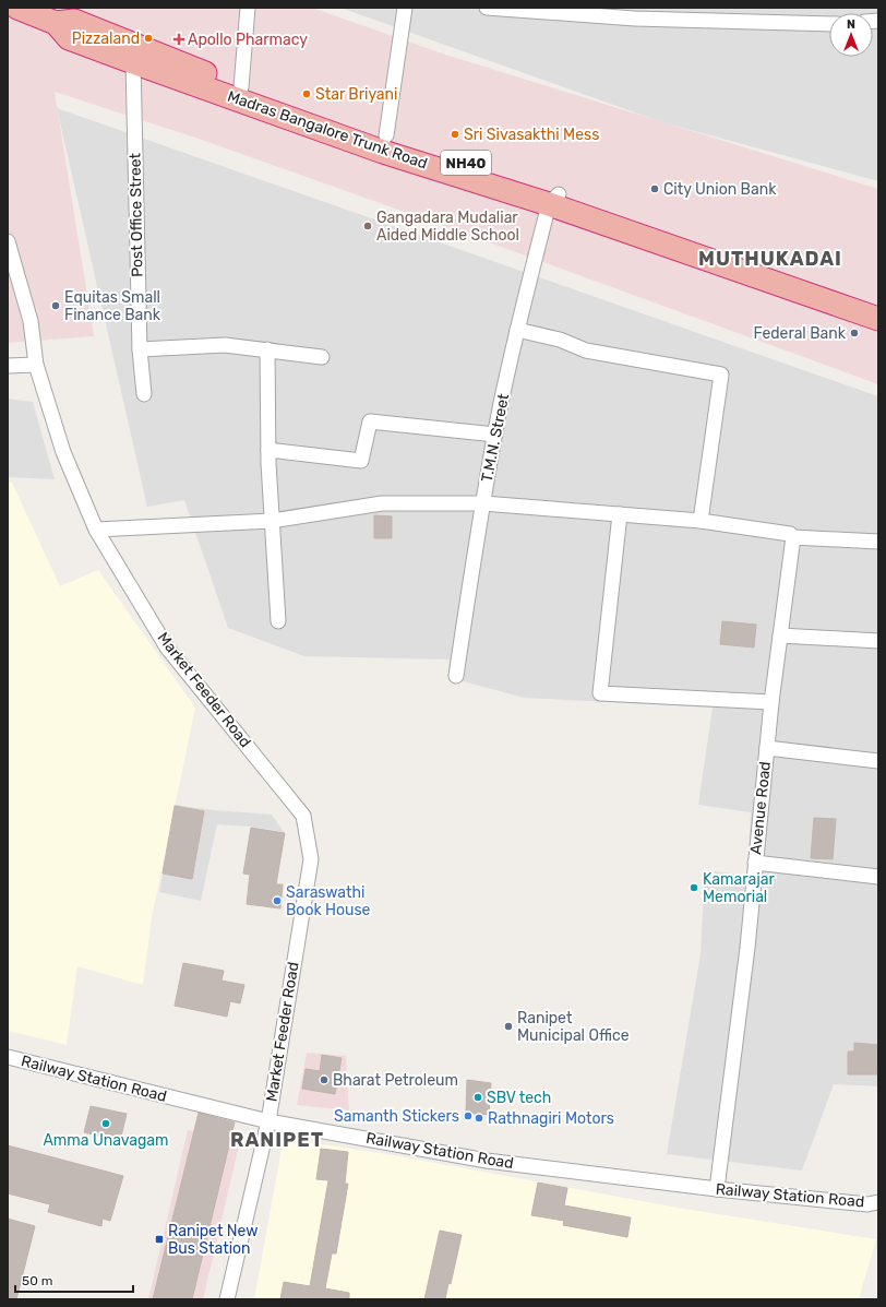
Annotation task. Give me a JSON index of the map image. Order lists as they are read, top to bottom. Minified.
{"streets":{"highway":["Madras Bangalore Trunk Road","NH40"],"street":["Post Office Street","T.M.N. Street","Market Feeder Road","Avenue Road","Railway Station Road"]},"crossings":[["Madras Bangalore Trunk Road","Post Office Street"],["Madras Bangalore Trunk Road","T.M.N. Street"],["Market Feeder Road","Railway Station Road"],["Avenue Road","Railway Station Road"]],"districts":["MUTHUKADAI","RANIPET"],"places":{"other":["Pizzaland","Star Briyani","Sri Sivasakthi Mess","City Union Bank","Gangadara Mudaliar Aided Middle School","Equitas Small Finance Bank","Federal Bank","Kamarajar Memorial","Saraswathi Book House","Ranipet Municipal Office","Bharat Petroleum","SBV tech","Samanth Stickers","Rathnagiri Motors","Amma Unavagam"],"health":["Apollo Pharmacy"],"transit":["Ranipet New Bus Station"]},"scale_bar":"50 m","north":"top"}
